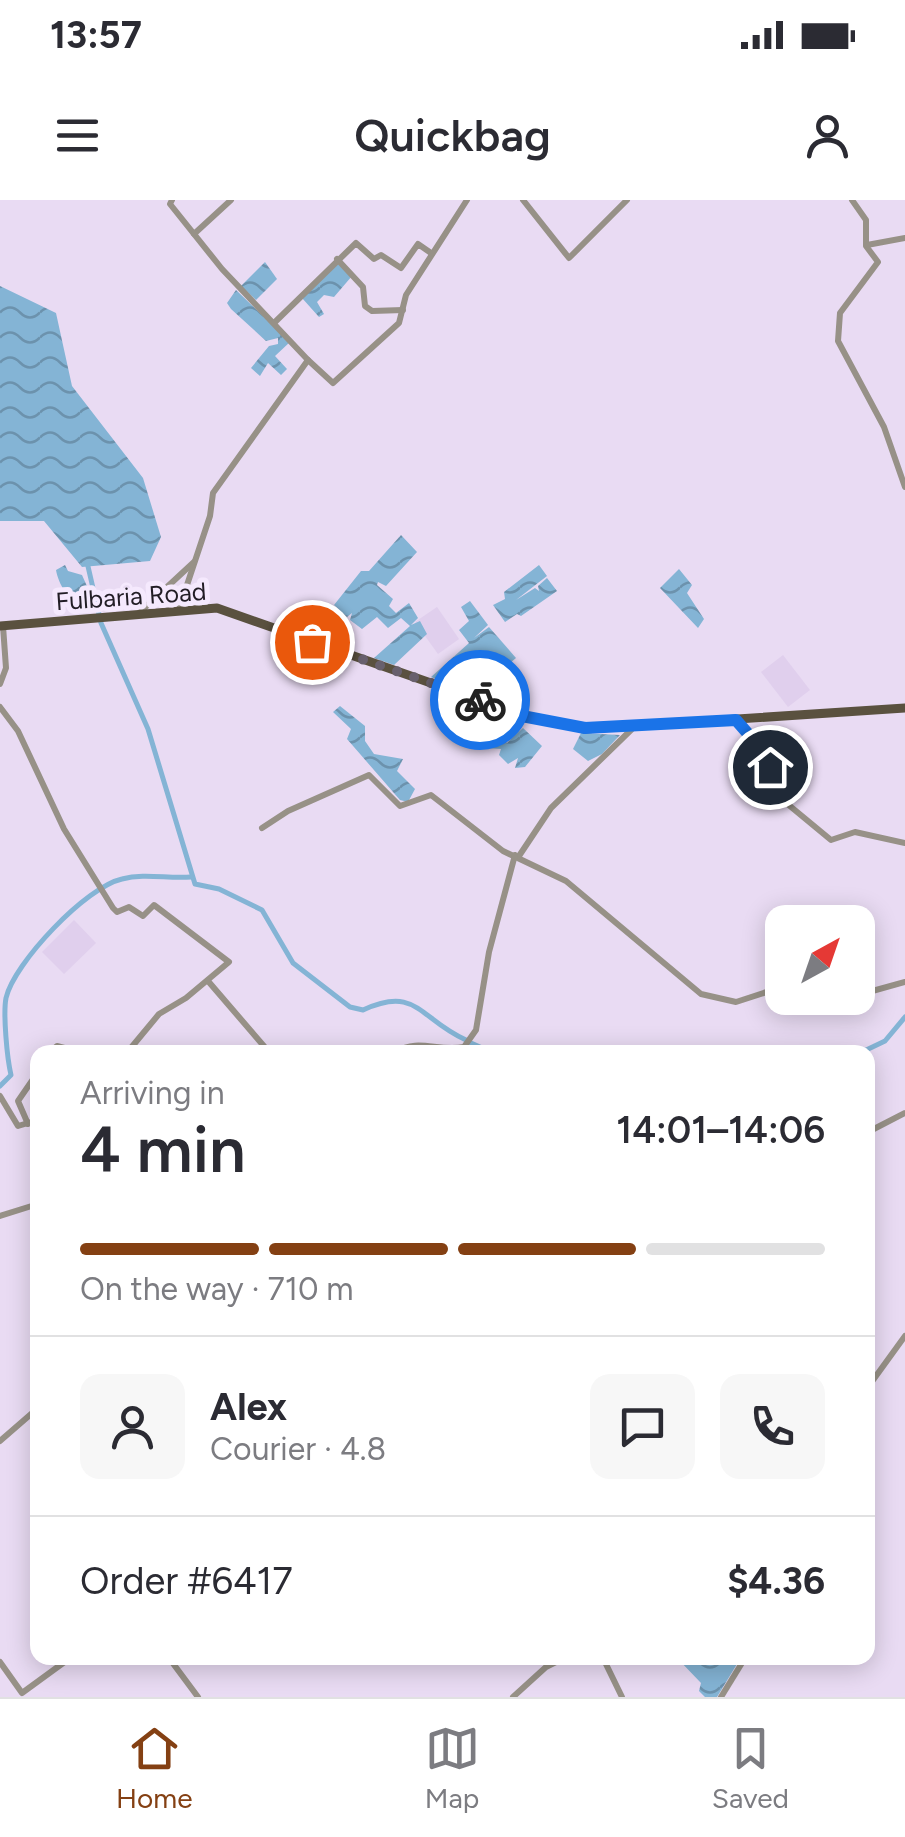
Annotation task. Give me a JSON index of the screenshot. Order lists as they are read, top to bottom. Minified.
{"streets":{"main road":["Fulbaria Road"]},"north":"top right","page":{"status":"13:57","header":"Quickbag","heading":["4 min","Arriving in","14:01–14:06"],"panel":["Alex","Courier · 4.8","Order #6417","$4.36"],"bar":"On the way · 710 m","tabs":["Home","Map","Saved"]}}
